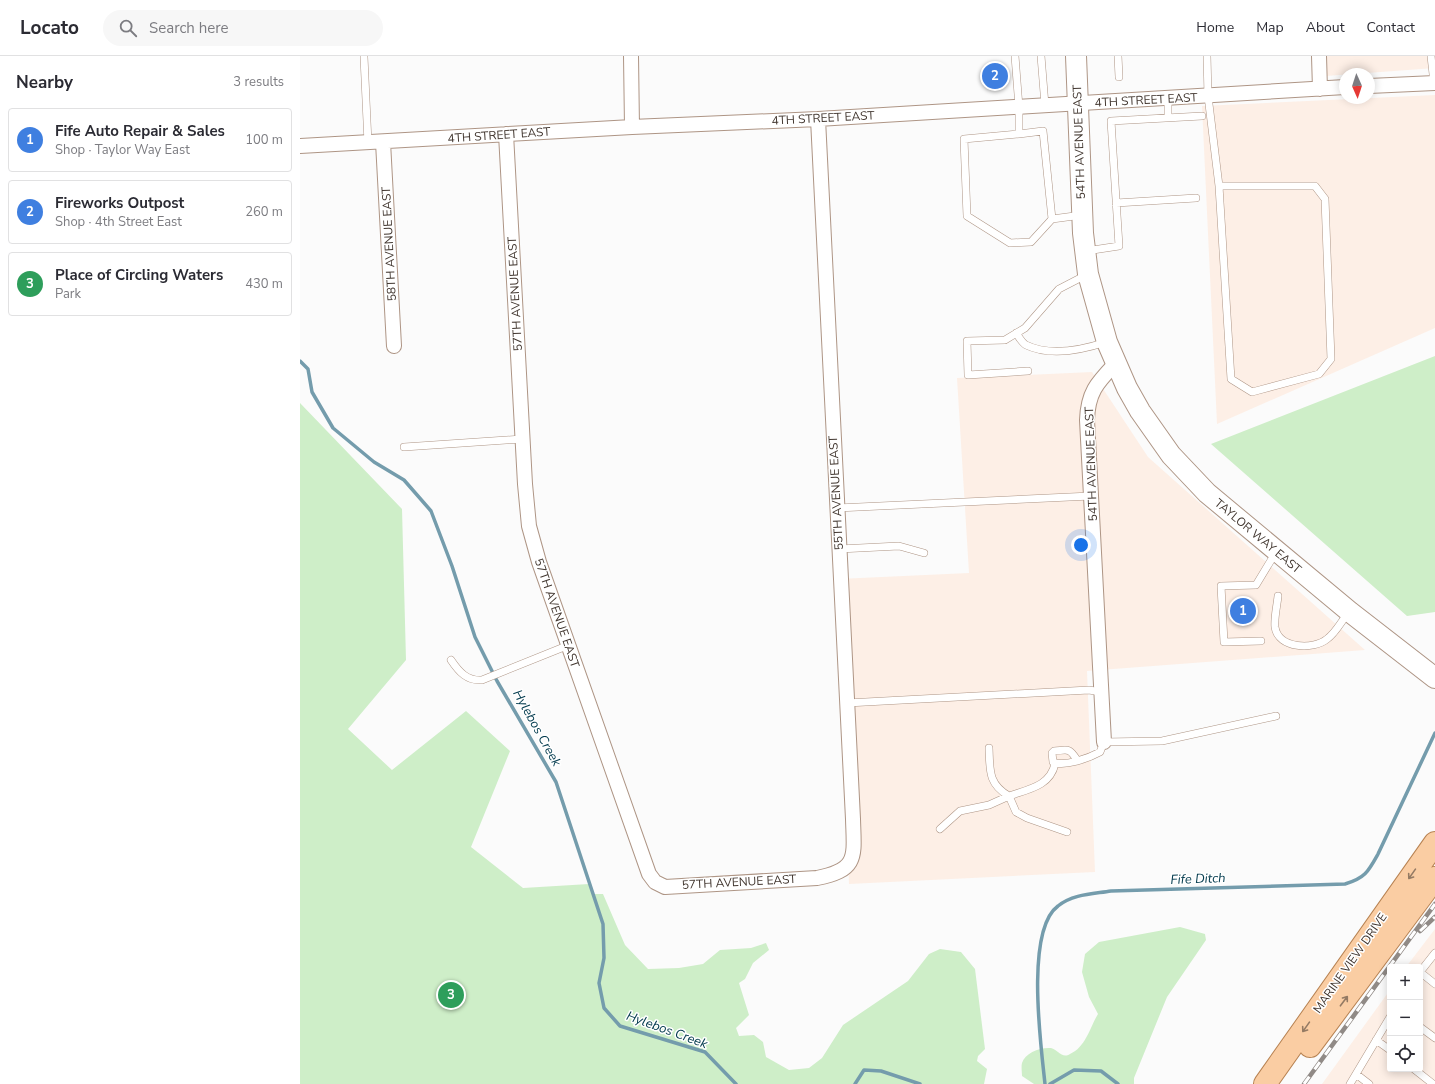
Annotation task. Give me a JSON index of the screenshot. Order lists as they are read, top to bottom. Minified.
{"streets":{"main road":["54TH AVENUE EAST","TAYLOR WAY EAST","MARINE VIEW DRIVE"],"street":["4TH STREET EAST","58TH AVENUE EAST","57TH AVENUE EAST","55TH AVENUE EAST"]},"crossings":[["4TH STREET EAST","54TH AVENUE EAST"],["4TH STREET EAST","58TH AVENUE EAST"],["4TH STREET EAST","57TH AVENUE EAST"],["4TH STREET EAST","55TH AVENUE EAST"],["54TH AVENUE EAST","TAYLOR WAY EAST"],["57TH AVENUE EAST","55TH AVENUE EAST"]],"water":["Hylebos Creek","Fife Ditch"],"north":"bottom","page":{"header":"Locato","search":"Search here","nav":["Home","Map","About","Contact"],"heading":["Nearby","3 results"],"pins":["2","1","3"],"list":[{"mark":"1","name":"Fife Auto Repair & Sales","note":"Shop · Taylor Way East","value":"100 m"},{"mark":"2","name":"Fireworks Outpost","note":"Shop · 4th Street East","value":"260 m"},{"mark":"3","name":"Place of Circling Waters","note":"Park","value":"430 m"}],"map_buttons":["+","−"]}}
